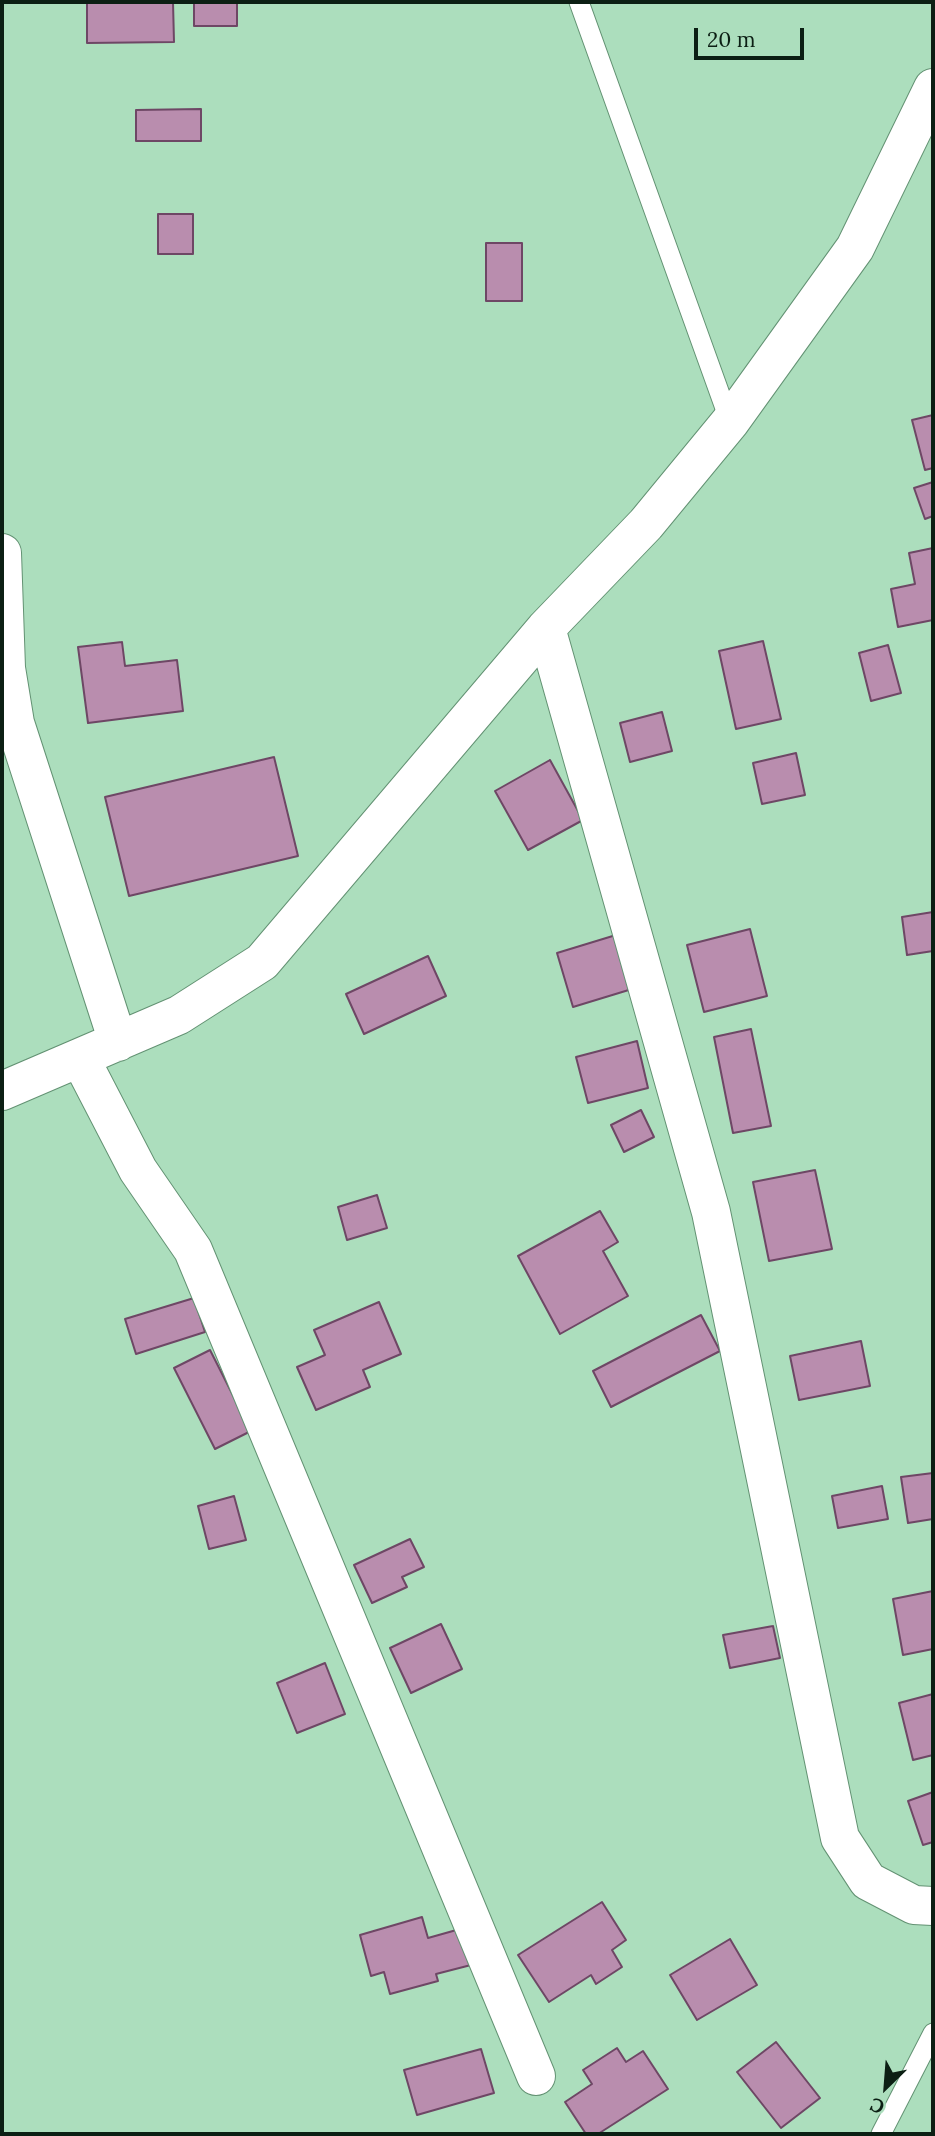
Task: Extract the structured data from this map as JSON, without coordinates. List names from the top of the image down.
{
  "scale_bar": "20 m",
  "north": "bottom left"
}
